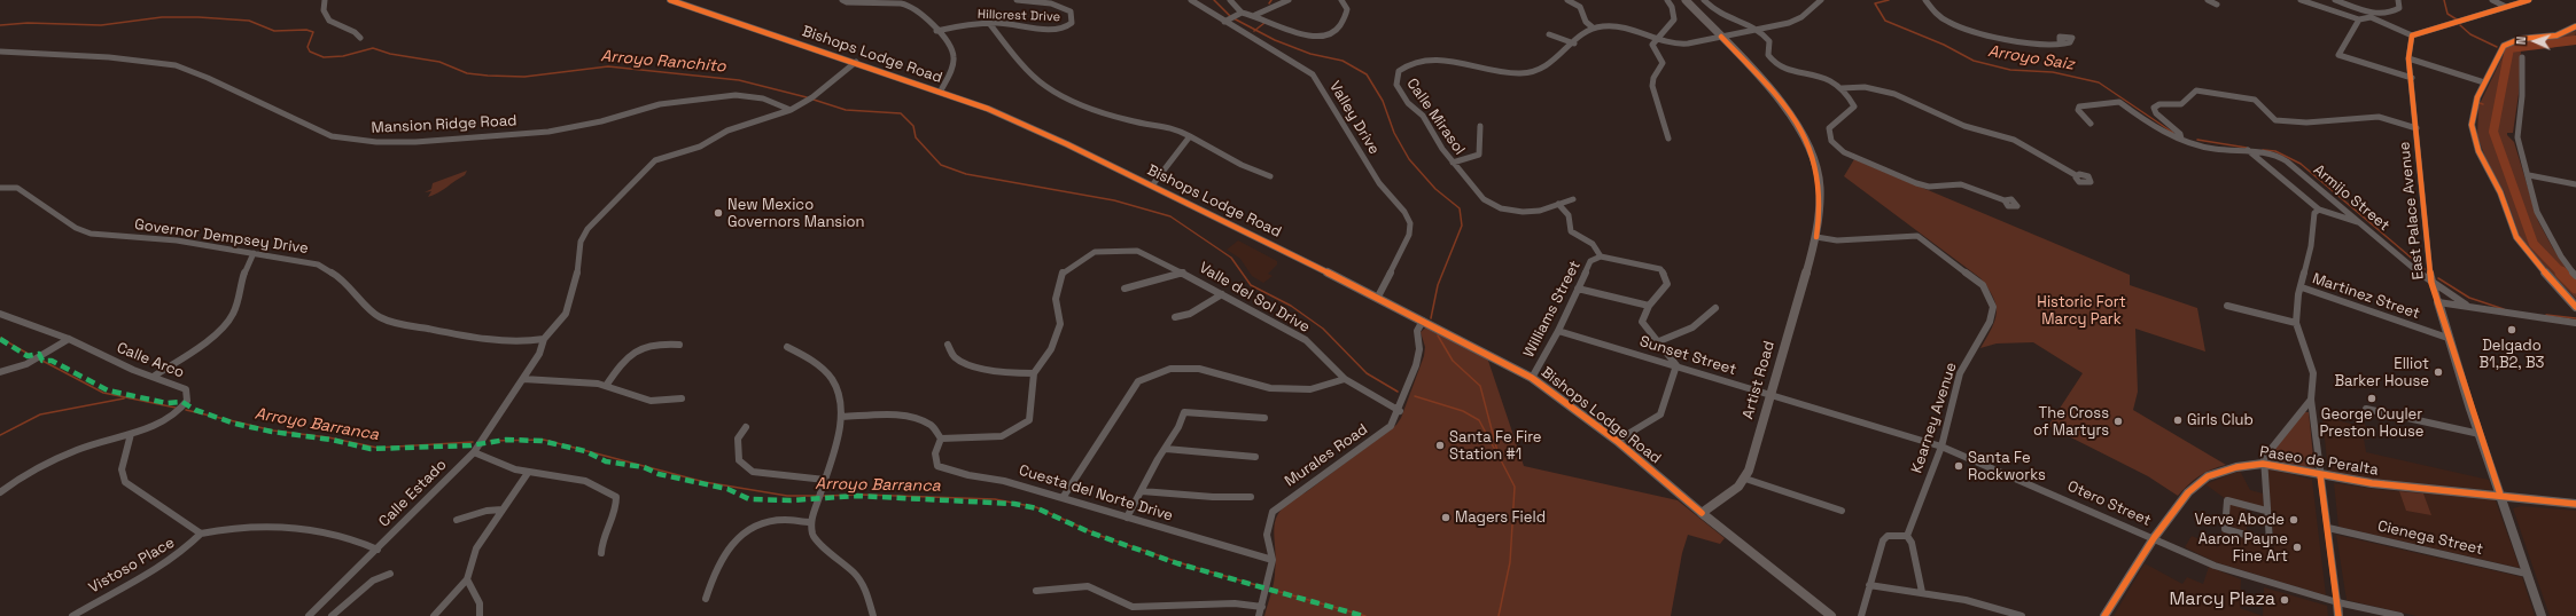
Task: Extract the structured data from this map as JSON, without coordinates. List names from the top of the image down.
{
  "streets": {
    "main road": ["Bishops Lodge Road", "Artist Road", "Paseo de Peralta"],
    "street": [
      "Hillcrest Drive",
      "Calle Mirasol",
      "Valley Drive",
      "Mansion Ridge Road",
      "Armijo Street",
      "East Palace Avenue",
      "Governor Dempsey Drive",
      "Martinez Street",
      "Valle del Sol Drive",
      "Williams Street",
      "Sunset Street",
      "Calle Arco",
      "Kearney Avenue",
      "Murales Road",
      "Calle Estado",
      "Cuesta del Norte Drive",
      "Otero Street",
      "Cienega Street",
      "Vistoso Place"
    ]
  },
  "crossings": [
    ["Bishops Lodge Road", "Valley Drive"],
    ["Bishops Lodge Road", "Williams Street"],
    ["Bishops Lodge Road", "Murales Road"],
    ["Armijo Street", "East Palace Avenue"],
    ["East Palace Avenue", "Martinez Street"],
    ["East Palace Avenue", "Paseo de Peralta"],
    ["East Palace Avenue", "Cienega Street"],
    ["Governor Dempsey Drive", "Calle Estado"],
    ["Valle del Sol Drive", "Murales Road"],
    ["Williams Street", "Sunset Street"],
    ["Sunset Street", "Artist Road"],
    ["Sunset Street", "Kearney Avenue"],
    ["Sunset Street", "Otero Street"],
    ["Artist Road", "Kearney Avenue"],
    ["Kearney Avenue", "Otero Street"],
    ["Murales Road", "Cuesta del Norte Drive"],
    ["Paseo de Peralta", "Otero Street"]
  ],
  "water": ["Arroyo Saiz", "Arroyo Ranchito", "Arroyo Barranca"],
  "parks": ["Historic Fort Marcy Park"],
  "places": [
    "New Mexico Governors Mansion",
    "Delgado B1,B2, B3",
    "Elliot Barker House",
    "George Cuyler Preston House",
    "Girls Club",
    "The Cross of Martyrs",
    "Santa Fe Fire Station #1",
    "Santa Fe Rockworks",
    "Magers Field",
    "Verve Abode",
    "Aaron Payne Fine Art",
    "Marcy Plaza"
  ],
  "north": "left"
}
